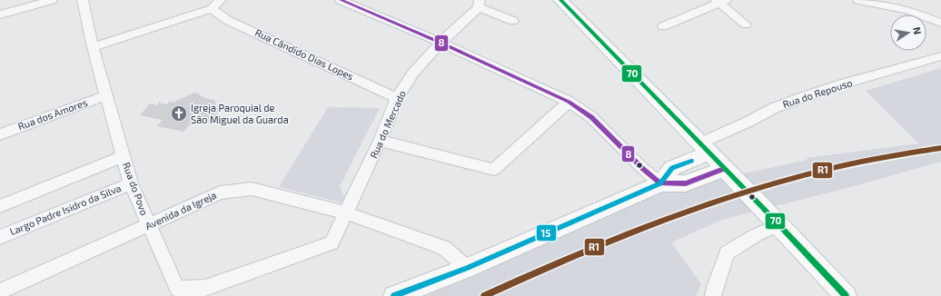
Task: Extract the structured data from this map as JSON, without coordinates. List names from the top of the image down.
{
  "streets": {
    "street": [
      "Rua Cândido Dias Lopes",
      "Rua do Repouso",
      "Rua dos Amores",
      "Rua do Mercado",
      "Rua do Povo",
      "Largo Padre Isidro da Silva",
      "Avenida da Igreja"
    ]
  },
  "crossings": [
    ["Rua Cândido Dias Lopes", "Rua do Mercado"],
    ["Rua dos Amores", "Rua do Povo"],
    ["Rua do Mercado", "Rua do Povo"],
    ["Rua do Mercado", "Avenida da Igreja"],
    ["Rua do Povo", "Largo Padre Isidro da Silva"],
    ["Rua do Povo", "Avenida da Igreja"]
  ],
  "places": {
    "church": ["Igreja Paroquial de São Miguel da Guarda"]
  },
  "lines": [
    "transit line 8",
    "transit line 70",
    "transit line R1",
    "transit line 15"
  ],
  "north": "right"
}
